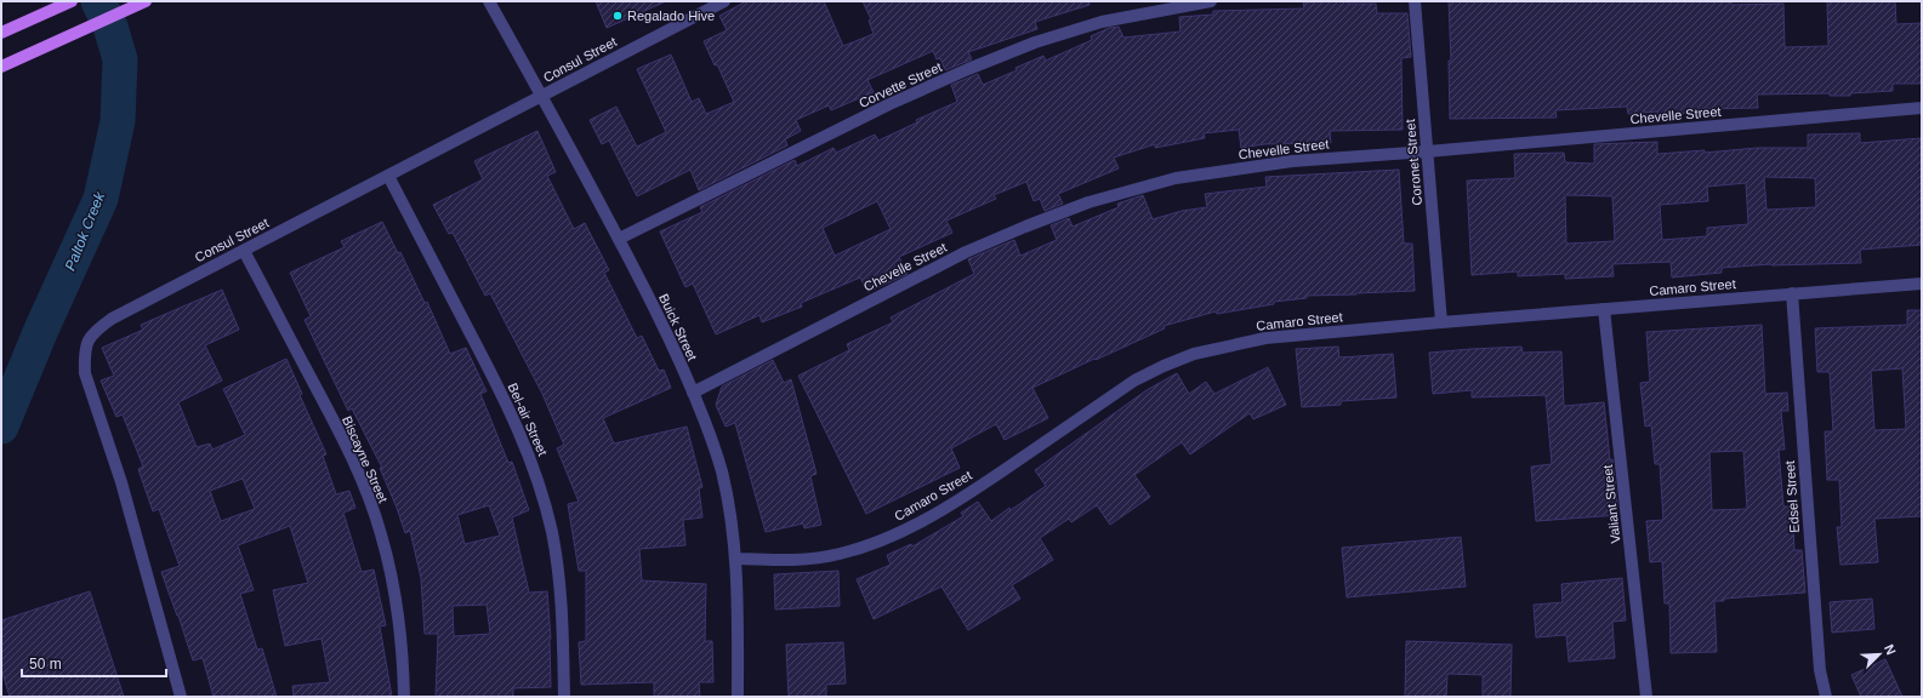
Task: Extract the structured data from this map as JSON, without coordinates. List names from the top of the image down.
{
  "streets": {
    "street": [
      "Consul Street",
      "Corvette Street",
      "Chevelle Street",
      "Coronet Street",
      "Camaro Street",
      "Buick Street",
      "Bel-air Street",
      "Biscayne Street",
      "Edsel Street",
      "Valiant Street"
    ]
  },
  "crossings": [
    ["Consul Street", "Buick Street"],
    ["Consul Street", "Bel-air Street"],
    ["Consul Street", "Biscayne Street"],
    ["Corvette Street", "Buick Street"],
    ["Chevelle Street", "Coronet Street"],
    ["Chevelle Street", "Buick Street"],
    ["Coronet Street", "Camaro Street"],
    ["Camaro Street", "Buick Street"],
    ["Camaro Street", "Edsel Street"],
    ["Camaro Street", "Valiant Street"]
  ],
  "water": ["Paltok Creek"],
  "places": ["Regalado Hive"],
  "scale_bar": "50 m",
  "north": "top right"
}
